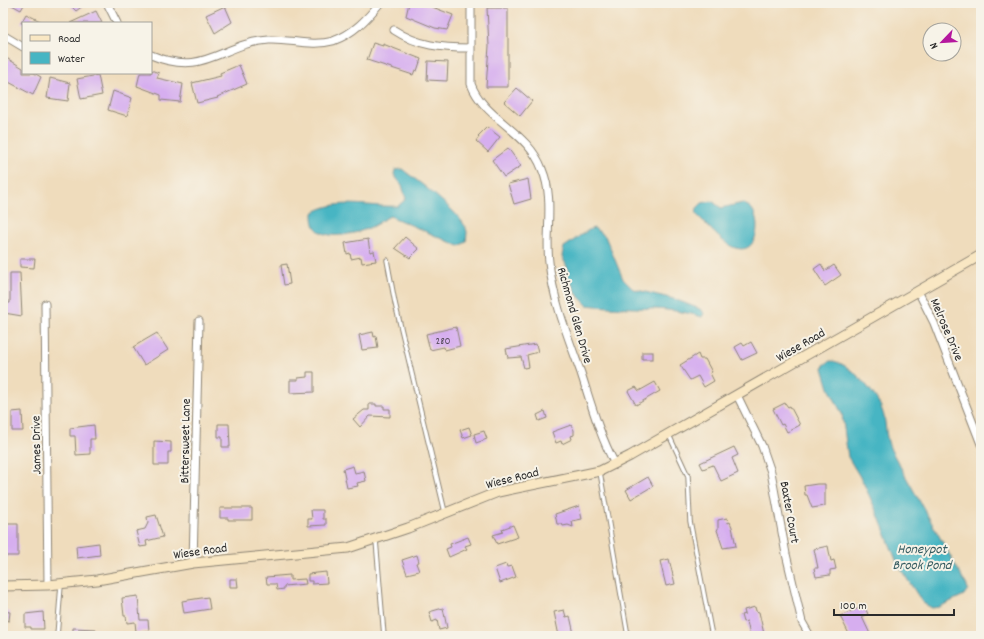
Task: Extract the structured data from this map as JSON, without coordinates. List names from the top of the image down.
{
  "streets": {
    "street": [
      "Richmond Glen Drive",
      "Melrose Drive",
      "Wiese Road",
      "Bittersweet Lane",
      "James Drive",
      "Baxter Court"
    ]
  },
  "crossings": [
    ["Richmond Glen Drive", "Wiese Road"],
    ["Melrose Drive", "Wiese Road"],
    ["Wiese Road", "Bittersweet Lane"],
    ["Wiese Road", "James Drive"],
    ["Wiese Road", "Baxter Court"]
  ],
  "water": ["Honeypot Brook Pond"],
  "house_numbers": ["280"],
  "legend": ["Road", "Water"],
  "scale_bar": "100 m",
  "north": "bottom left"
}
